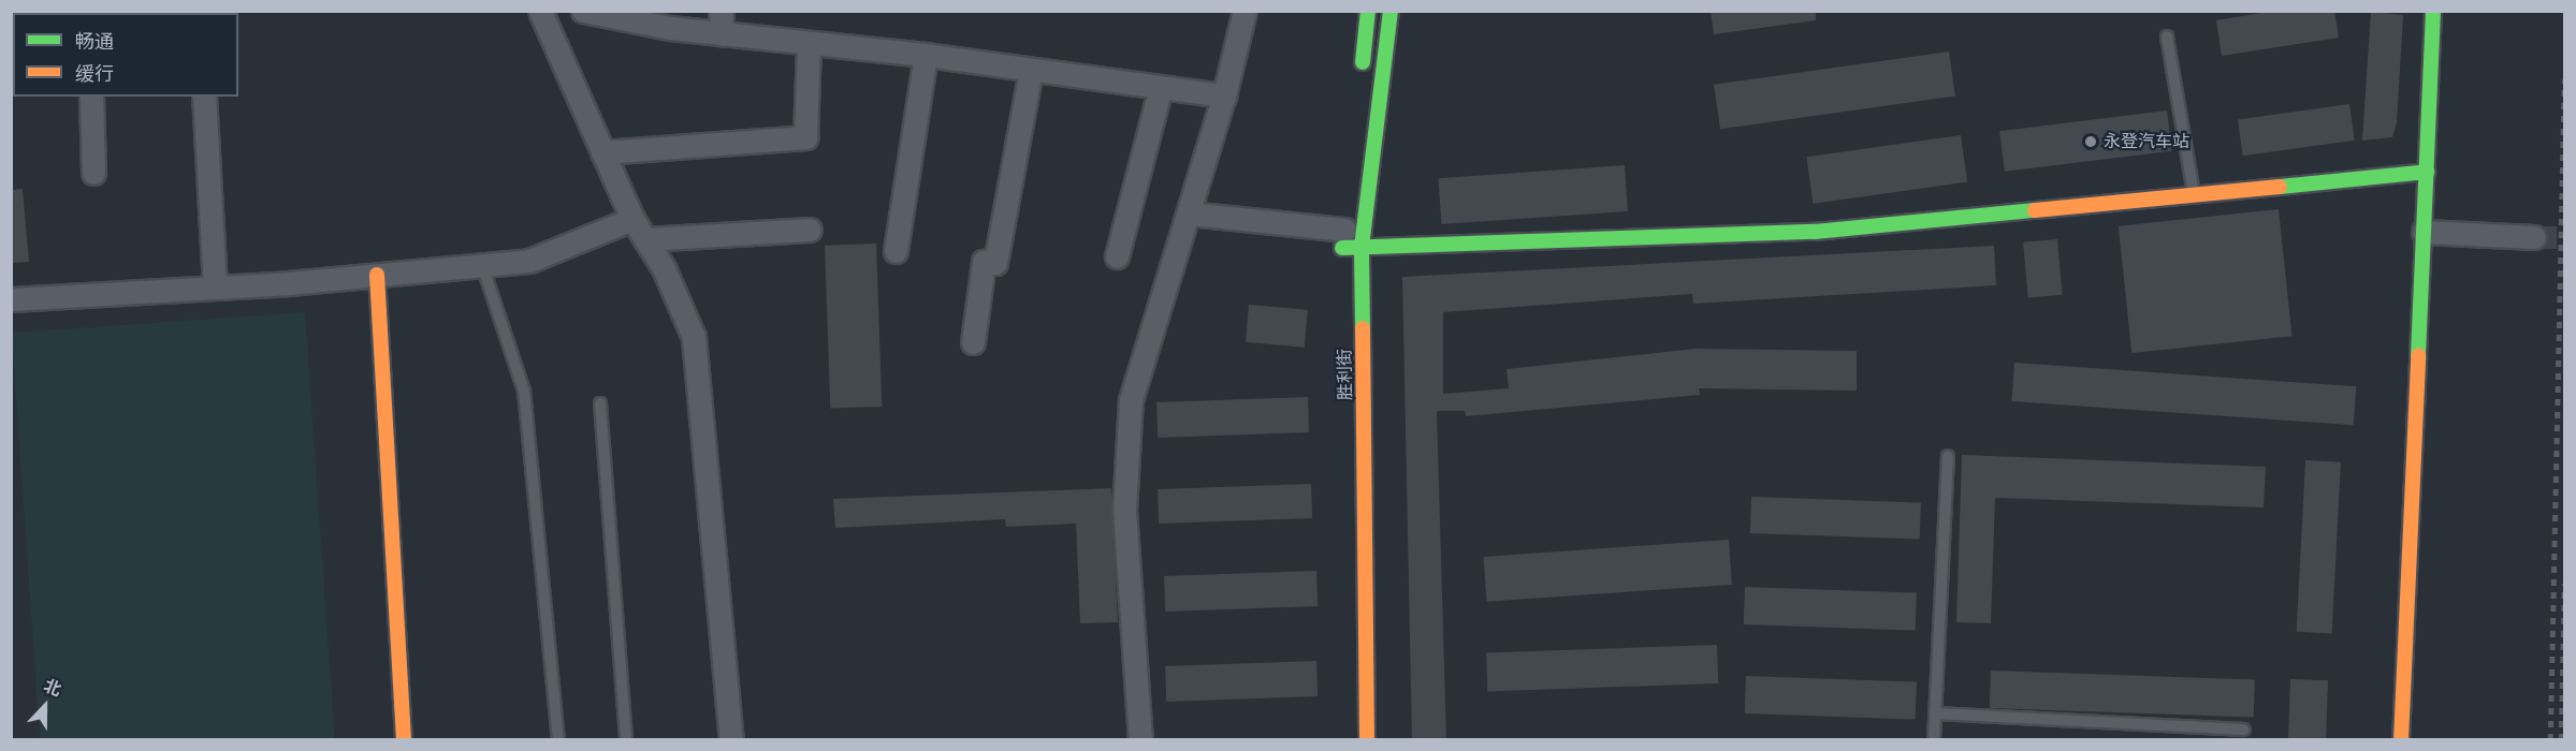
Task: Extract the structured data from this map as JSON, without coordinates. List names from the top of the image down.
{
  "streets": {
    "street": ["胜利街"]
  },
  "places": ["永登汽车站"],
  "legend": ["畅通", "缓行"],
  "north": "top"
}
